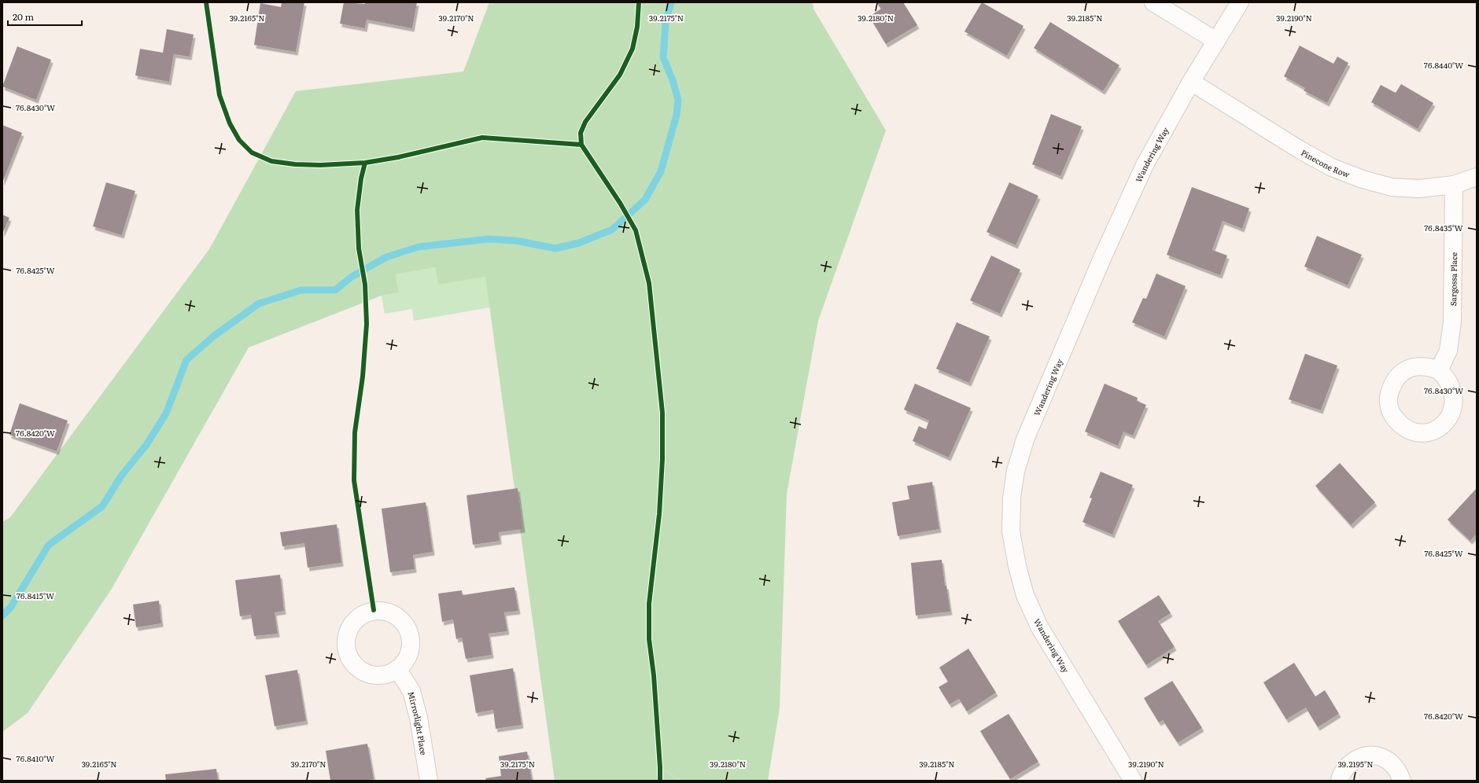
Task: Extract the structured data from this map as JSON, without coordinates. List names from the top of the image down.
{
  "streets": {
    "street": [
      "Wandering Way",
      "Pinecone Row",
      "Sargossa Place",
      "Mirrorlight Place"
    ]
  },
  "crossings": [
    ["Wandering Way", "Pinecone Row"],
    ["Pinecone Row", "Sargossa Place"]
  ],
  "scale_bar": "20 m",
  "coordinates": [
    "39.2165°N",
    "39.2170°N",
    "39.2175°N",
    "39.2180°N",
    "39.2185°N",
    "39.2190°N",
    "76.8440°W",
    "76.8430°W",
    "76.8435°W",
    "76.8425°W",
    "76.8420°W",
    "76.8415°W",
    "76.8410°W",
    "39.2195°N"
  ]
}
